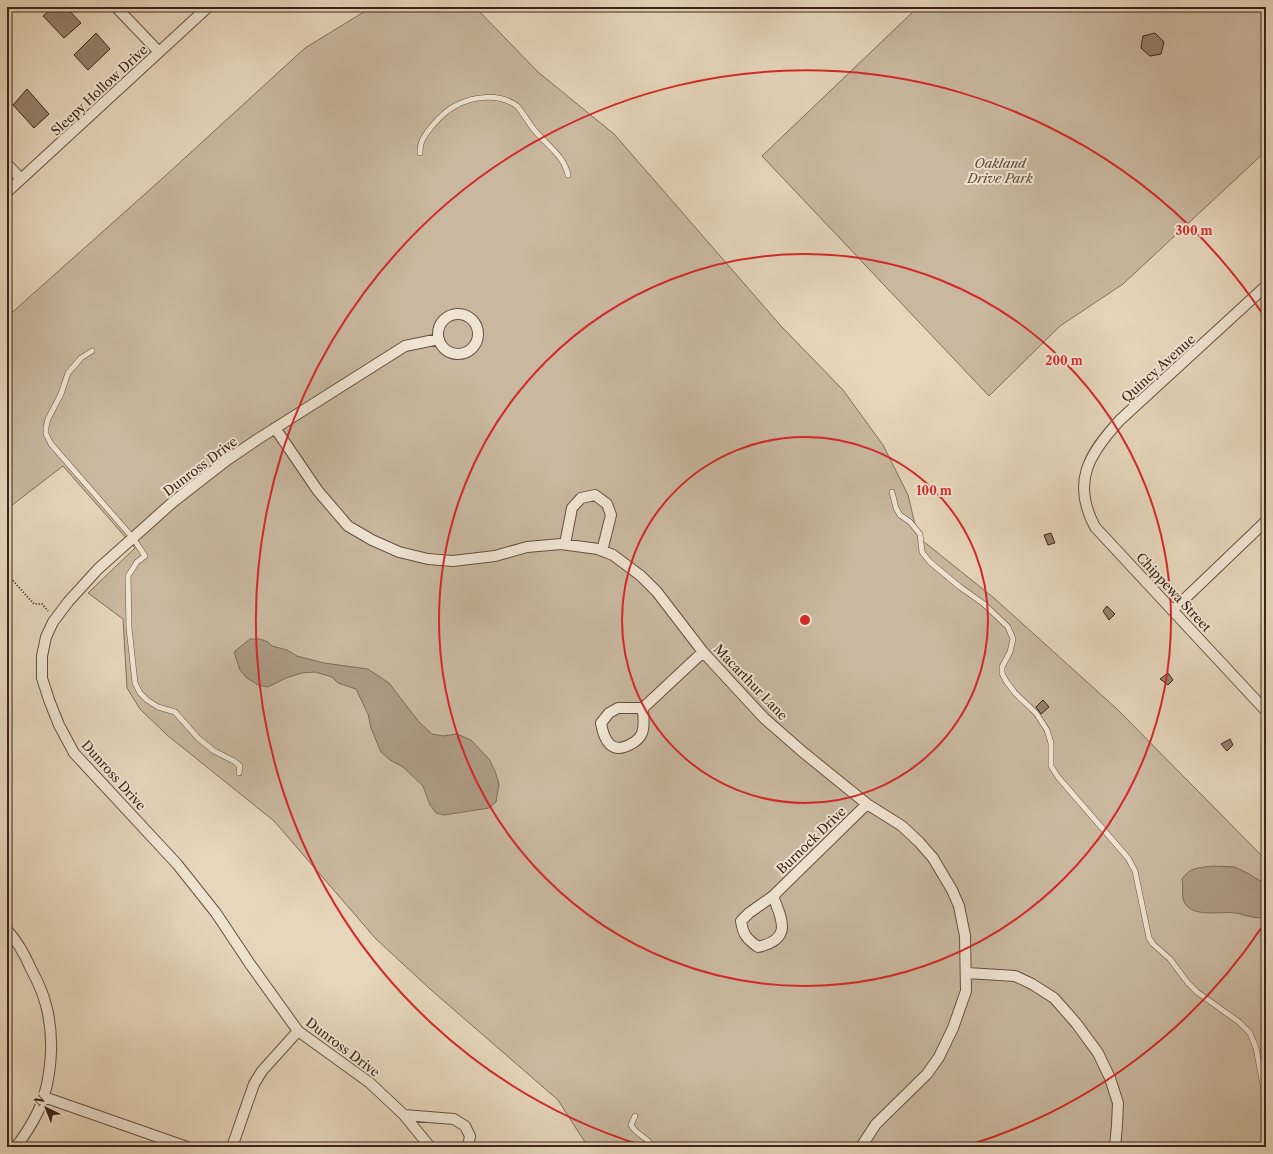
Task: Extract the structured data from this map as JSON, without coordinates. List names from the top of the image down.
{
  "streets": {
    "street": [
      "Sleepy Hollow Drive",
      "Quincy Avenue",
      "Dunross Drive",
      "Chippewa Street",
      "Macarthur Lane",
      "Burnock Drive"
    ]
  },
  "crossings": [
    ["Quincy Avenue", "Chippewa Street"],
    ["Dunross Drive", "Macarthur Lane"],
    ["Macarthur Lane", "Burnock Drive"]
  ],
  "parks": ["Oakland Drive Park"],
  "north": "top left",
  "rings": ["300 m", "200 m", "100 m"]
}
